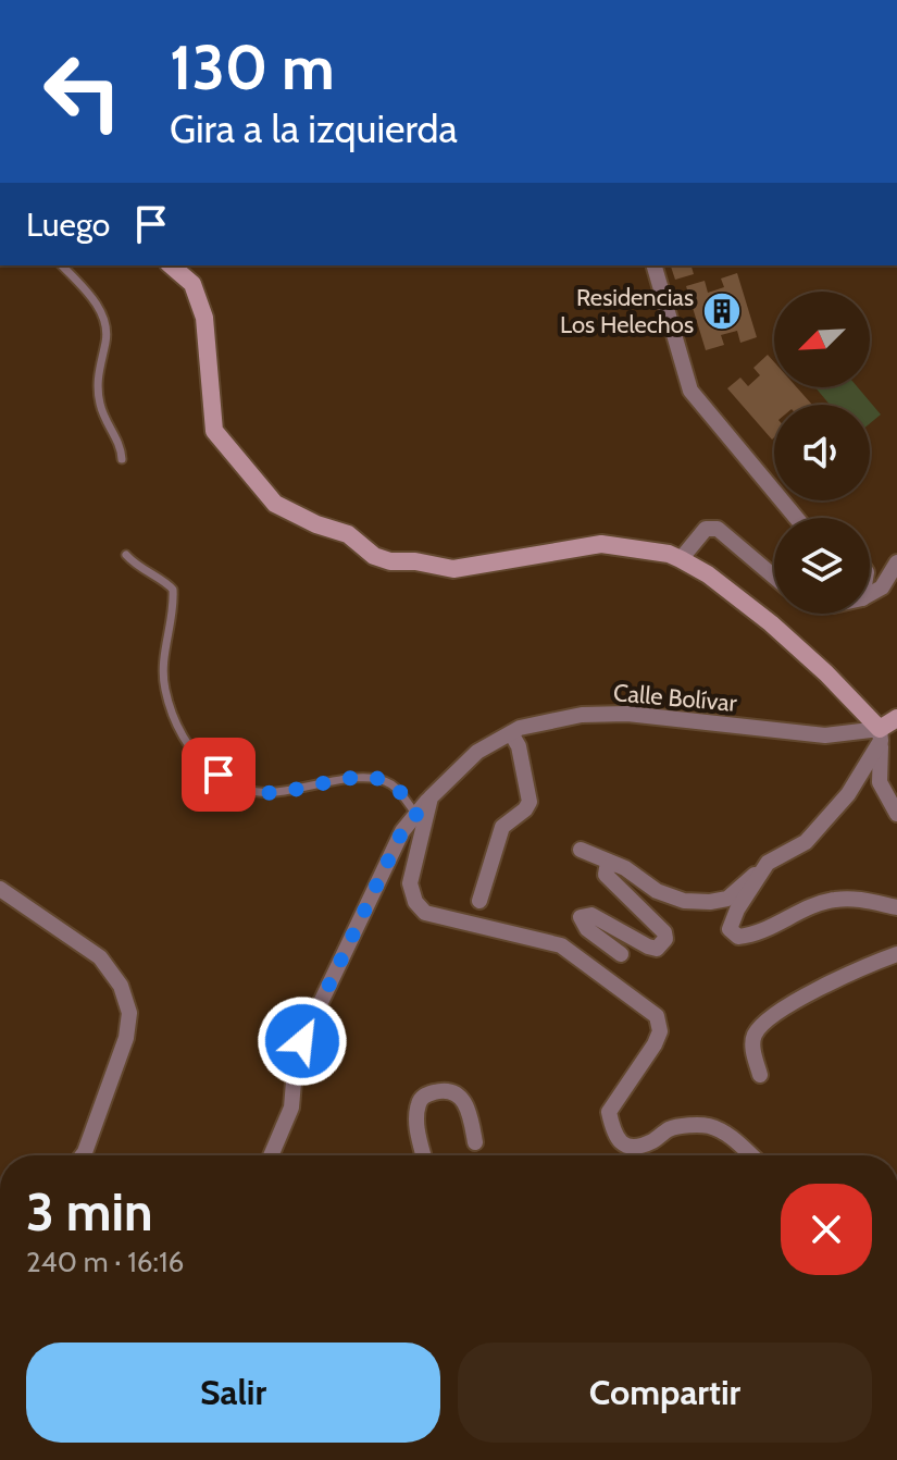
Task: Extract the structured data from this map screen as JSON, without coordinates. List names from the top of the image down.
{
  "streets": {
    "street": ["Calle Bolívar"]
  },
  "places": {
    "building": ["Residencias Los Helechos"]
  },
  "north": "bottom left",
  "page": {
    "turn": ["130 m", "Gira a la izquierda"],
    "then": "Luego",
    "heading": ["3 min", "240 m · 16:16"],
    "buttons": ["Salir", "Compartir"]
  }
}
